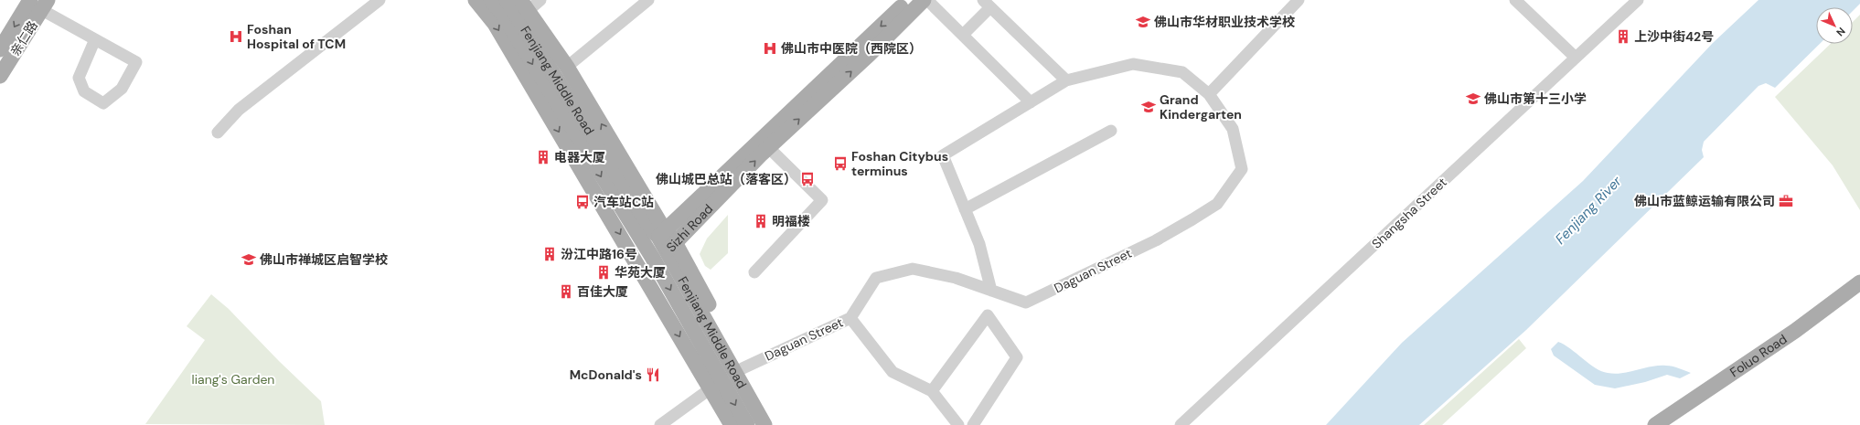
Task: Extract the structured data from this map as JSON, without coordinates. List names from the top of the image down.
{
  "streets": {
    "main road": [
      "亲仁路",
      "Fenjiang Middle Road",
      "Sizhi Road",
      "Foluo Road"
    ],
    "street": ["Shangsha Street", "Daguan Street"]
  },
  "crossings": [
    ["Fenjiang Middle Road", "Sizhi Road"]
  ],
  "water": ["Fenjiang River"],
  "parks": ["liang's Garden"],
  "places": {
    "school or university": [
      "佛山市华材职业技术学校",
      "佛山市第十三小学",
      "Grand Kindergarten",
      "佛山市禅城区启智学校"
    ],
    "hospital": ["Foshan Hospital of TCM", "佛山市中医院（西院区）"],
    "building": [
      "上沙中街42号",
      "电器大厦",
      "明福楼",
      "汾江中路16号",
      "华苑大厦",
      "百佳大厦"
    ],
    "bus stop": ["Foshan Citybus terminus", "佛山城巴总站（落客区）", "汽车站C站"],
    "office": ["佛山市蓝鲸运输有限公司"],
    "restaurant": ["McDonald's"]
  },
  "north": "bottom right"
}
